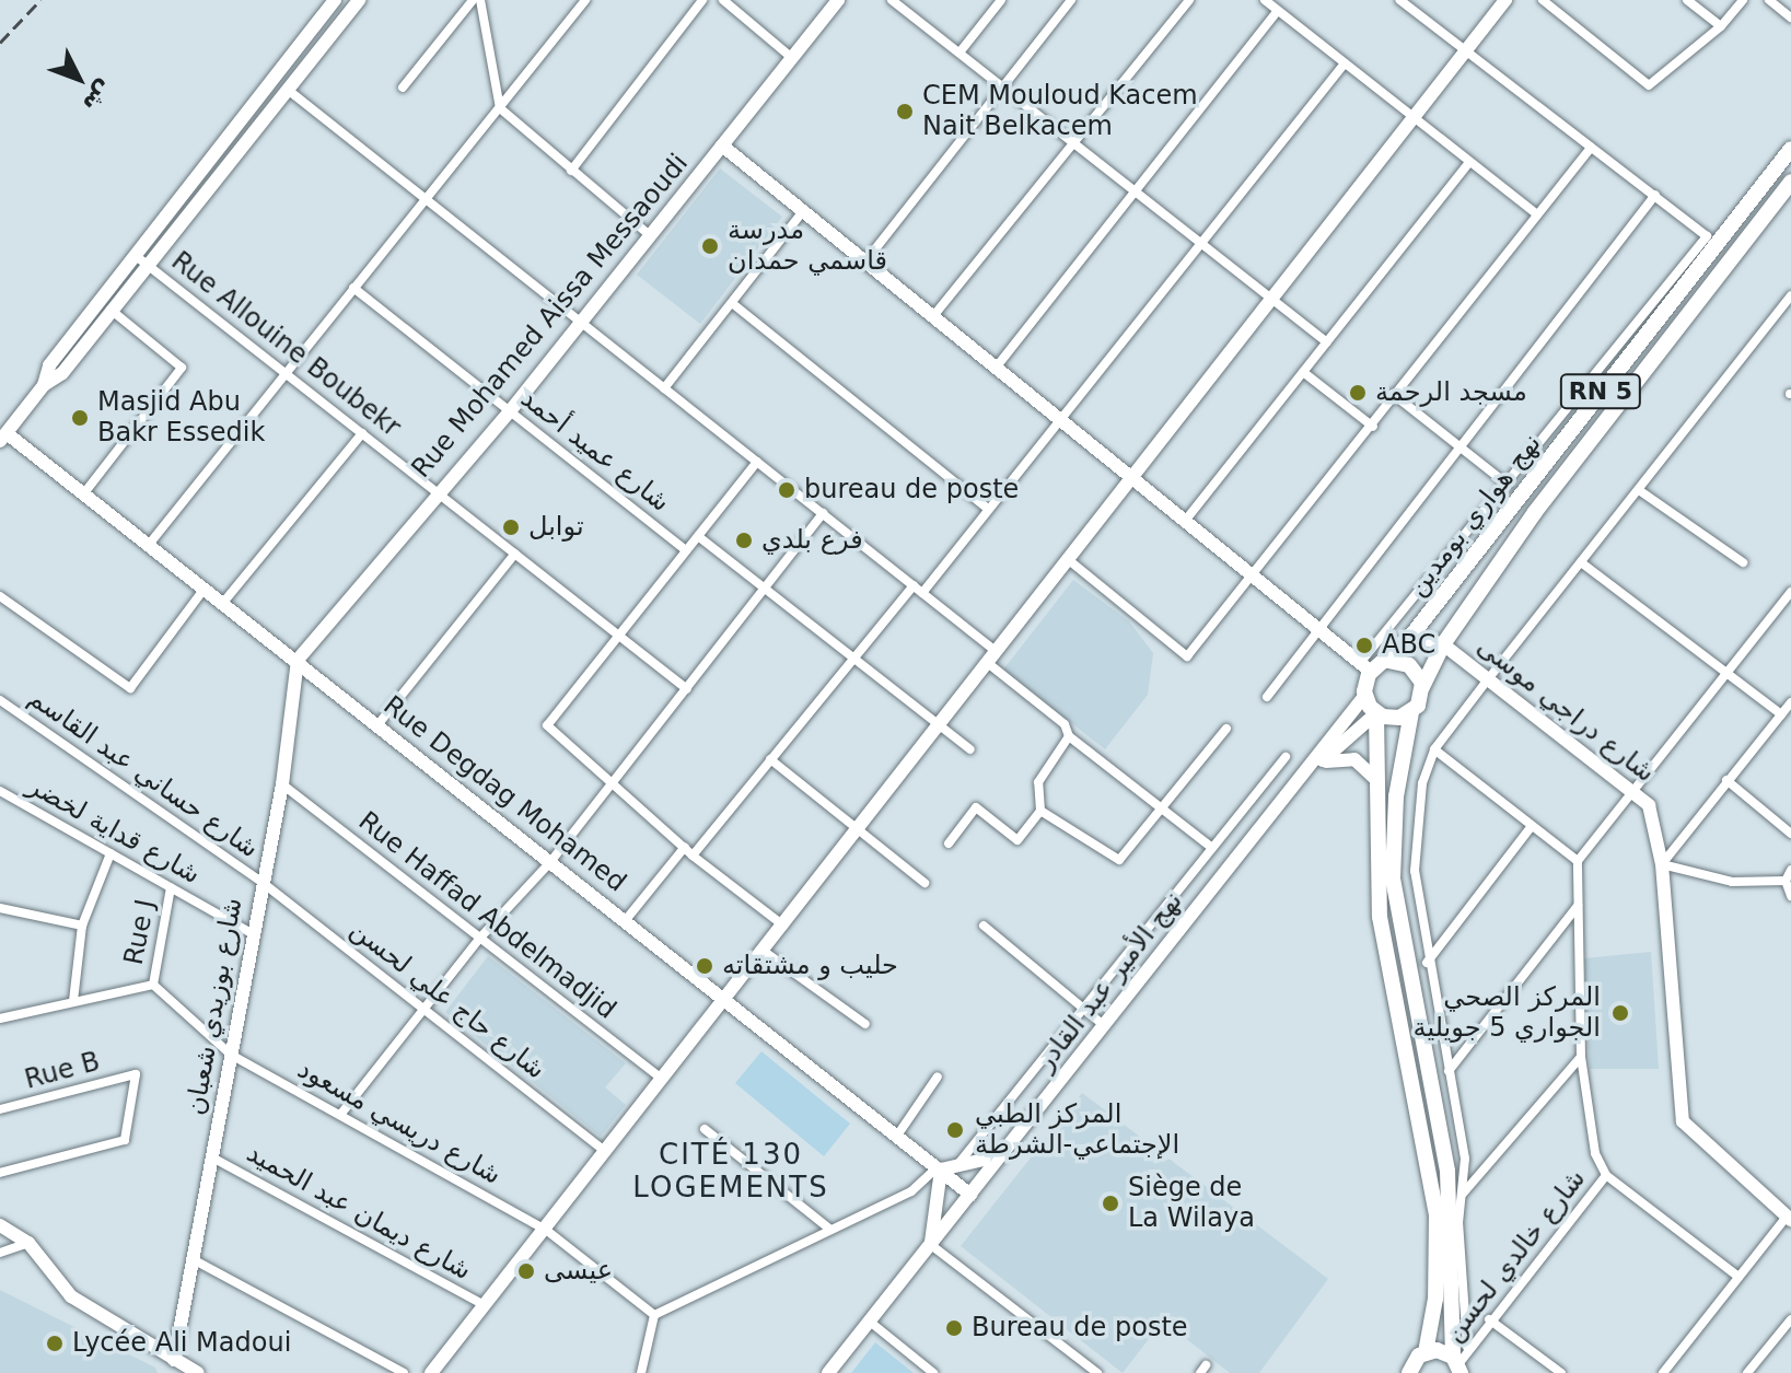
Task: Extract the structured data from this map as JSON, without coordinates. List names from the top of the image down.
{
  "streets": {
    "main road": ["RN 5", "نهج هواري بومدين"],
    "street": [
      "Rue Mohamed Aissa Messaoudi",
      "Rue Allouine Boubekr",
      "شارع عميد أحمد",
      "شارع دراجي موسى",
      "شارع حساني عبد القاسم",
      "Rue Degdag Mohamed",
      "شارع قداية لخضر",
      "Rue Haffad Abdelmadjid",
      "Rue J",
      "نهج الأمير عبد القادر",
      "شارع حاج علي لحسن",
      "شارع بوزيدي شعبان",
      "Rue B",
      "شارع دريسي مسعود",
      "شارع ديمان عبد الحميد",
      "شارع خالدي لحسن"
    ]
  },
  "crossings": [
    ["Rue Mohamed Aissa Messaoudi", "Rue Allouine Boubekr"],
    ["Rue Mohamed Aissa Messaoudi", "شارع عميد أحمد"],
    ["Rue Mohamed Aissa Messaoudi", "Rue Degdag Mohamed"],
    ["Rue Mohamed Aissa Messaoudi", "شارع بوزيدي شعبان"],
    ["نهج هواري بومدين", "شارع دراجي موسى"],
    ["نهج هواري بومدين", "نهج الأمير عبد القادر"],
    ["شارع حساني عبد القاسم", "شارع حاج علي لحسن"],
    ["شارع حساني عبد القاسم", "شارع بوزيدي شعبان"],
    ["Rue Degdag Mohamed", "نهج الأمير عبد القادر"],
    ["Rue Degdag Mohamed", "شارع بوزيدي شعبان"],
    ["شارع قداية لخضر", "Rue J"],
    ["شارع قداية لخضر", "شارع بوزيدي شعبان"],
    ["Rue Haffad Abdelmadjid", "شارع بوزيدي شعبان"],
    ["Rue J", "شارع دريسي مسعود"],
    ["شارع حاج علي لحسن", "شارع بوزيدي شعبان"],
    ["شارع بوزيدي شعبان", "شارع دريسي مسعود"],
    ["شارع بوزيدي شعبان", "شارع ديمان عبد الحميد"]
  ],
  "districts": ["CITÉ 130 LOGEMENTS"],
  "places": [
    "CEM Mouloud Kacem Nait Belkacem",
    "مدرسة قاسمي حمدان",
    "مسجد الرحمة",
    "Masjid Abu Bakr Essedik",
    "bureau de poste",
    "توابل",
    "فرع بلدي",
    "ABC",
    "حليب و مشتقاته",
    "المركز الصحي الجواري 5 جويلية",
    "المركز الطبي الإجتماعي-الشرطة",
    "Siège de La Wilaya",
    "عيسى",
    "Bureau de poste",
    "Lycée Ali Madoui"
  ],
  "north": "bottom right"
}
